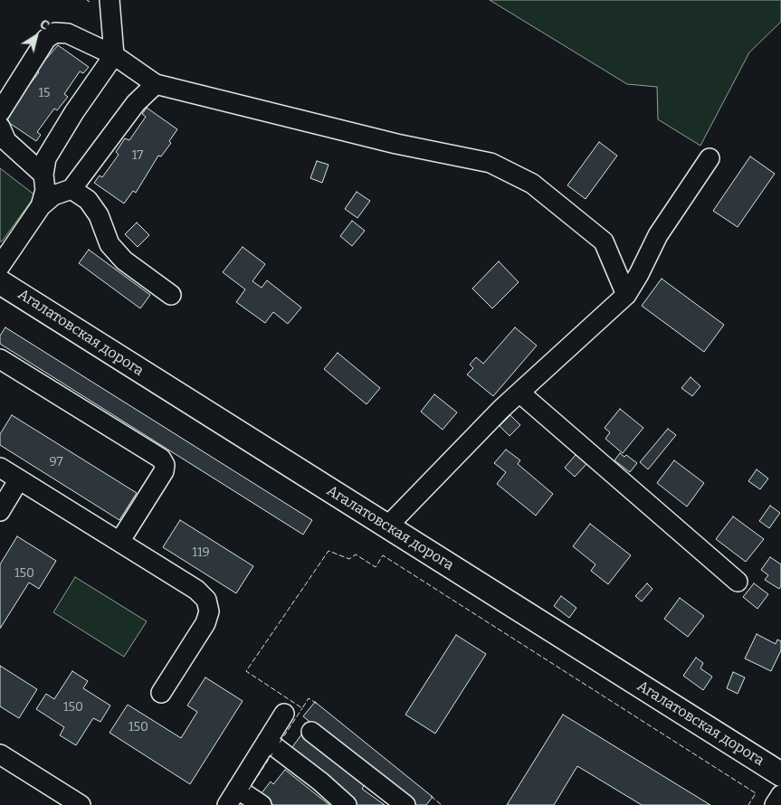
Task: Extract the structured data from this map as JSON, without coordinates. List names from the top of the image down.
{
  "streets": {
    "main road": ["Агалатовская дорога"]
  },
  "house_numbers": [
    "15",
    "17",
    "97",
    "119",
    "150",
    "150",
    "150"
  ],
  "north": "top right"
}
